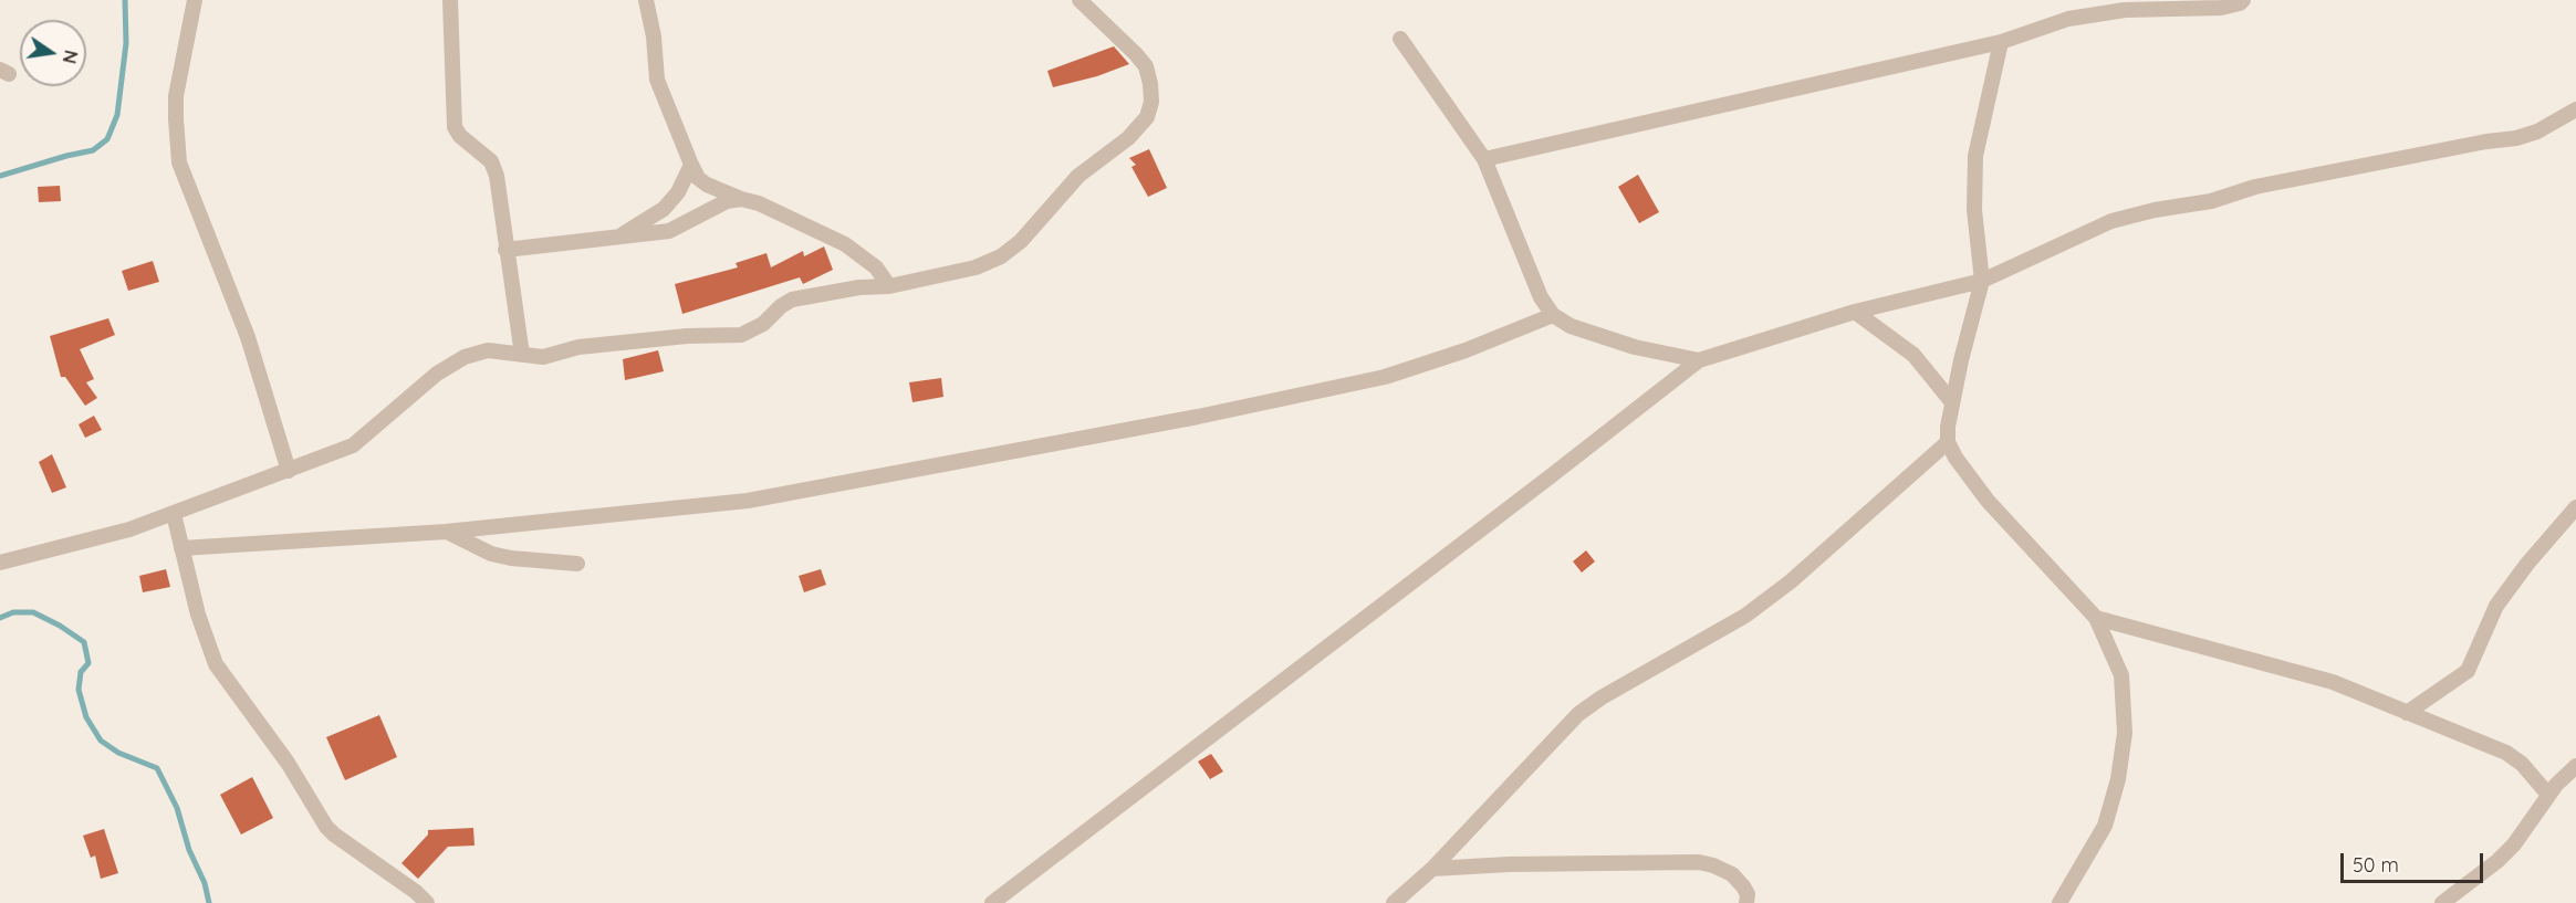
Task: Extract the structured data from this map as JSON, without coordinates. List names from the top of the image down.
{
  "scale_bar": "50 m",
  "north": "right"
}
